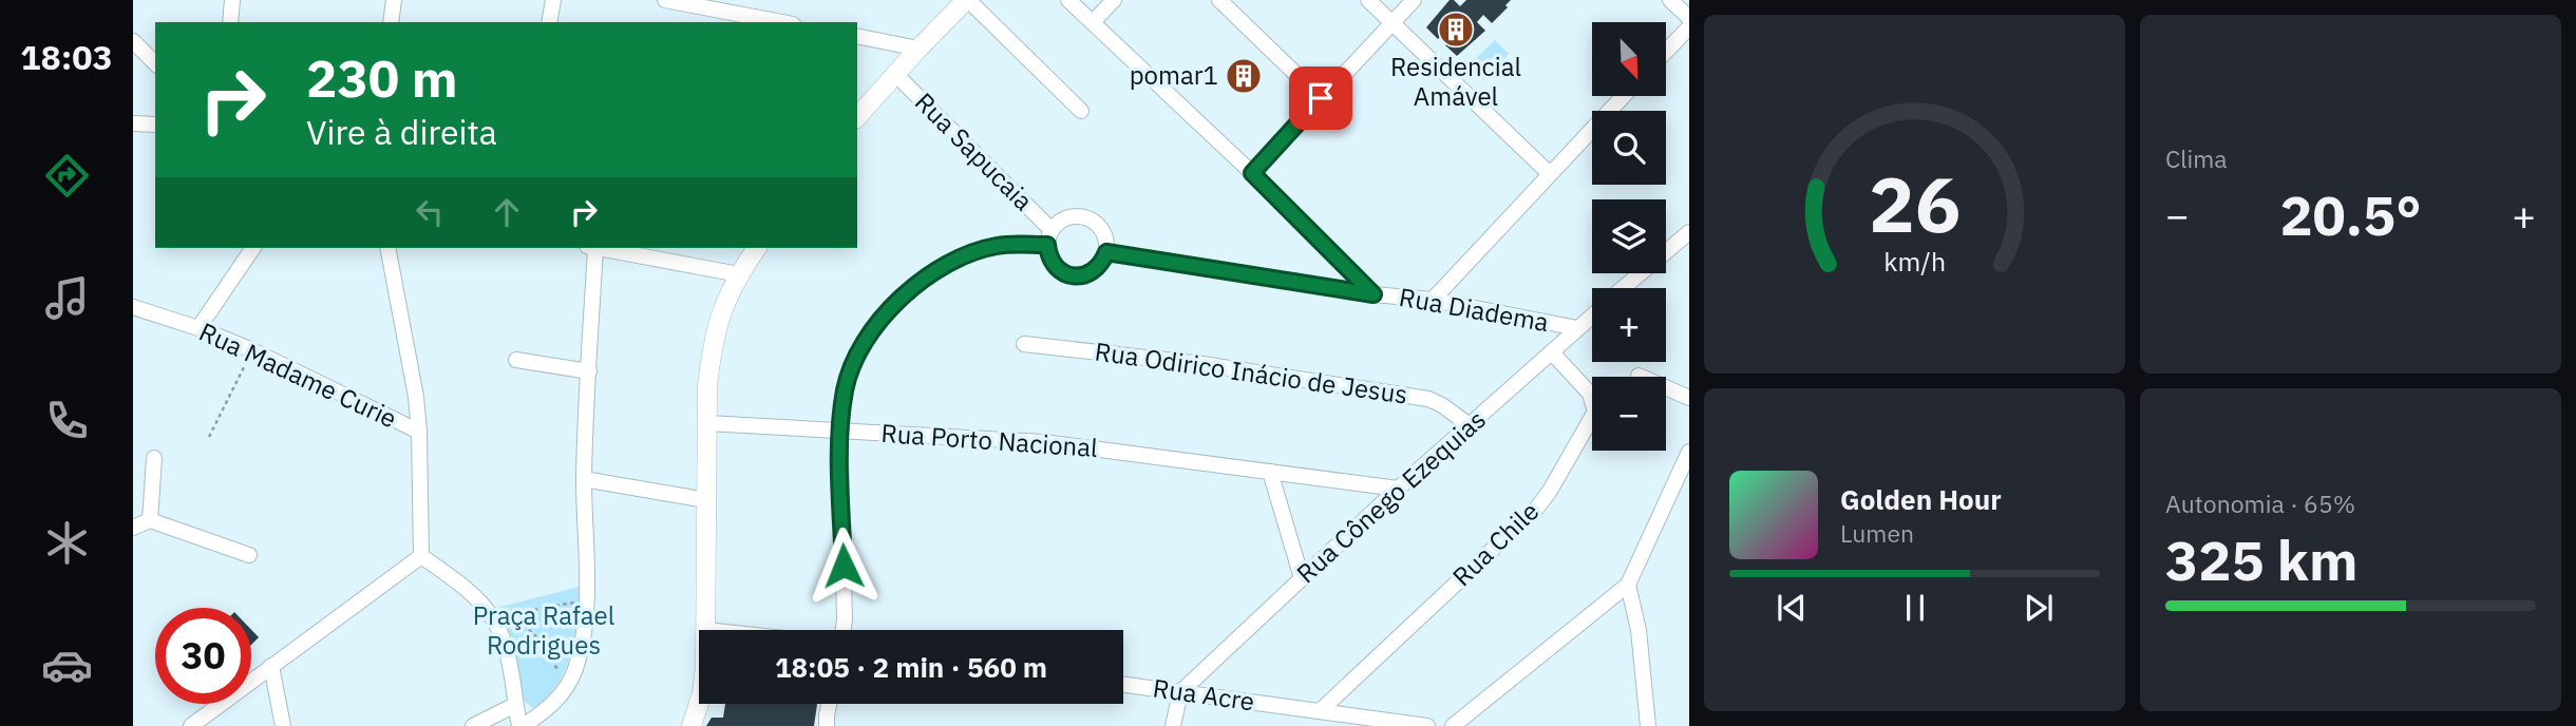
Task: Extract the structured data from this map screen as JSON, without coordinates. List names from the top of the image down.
{
  "streets": {
    "street": [
      "Rua Sapucaia",
      "Rua Diadema",
      "Rua Odirico Inácio de Jesus",
      "Rua Madame Curie",
      "Rua Porto Nacional",
      "Rua Cônego Ezequias",
      "Rua Chile",
      "Rua Acre"
    ]
  },
  "crossings": [
    ["Rua Sapucaia", "Rua Diadema"],
    ["Rua Diadema", "Rua Cônego Ezequias"],
    ["Rua Odirico Inácio de Jesus", "Rua Cônego Ezequias"],
    ["Rua Porto Nacional", "Rua Cônego Ezequias"],
    ["Rua Cônego Ezequias", "Rua Chile"],
    ["Rua Cônego Ezequias", "Rua Acre"],
    ["Rua Chile", "Rua Acre"]
  ],
  "parks": ["Praça Rafael Rodrigues"],
  "places": {
    "building": ["Residencial Amável", "pomar1"]
  },
  "north": "bottom right",
  "page": {
    "tabs": "18:03",
    "tile": [
      "Clima",
      ["Autonomia · 65%", "325 km"]
    ],
    "map_buttons": ["+", "−"],
    "turn": ["230 m", "Vire à direita"],
    "heat": ["−", "20.5°", "+"],
    "song": ["Golden Hour", "Lumen"],
    "limit": "30",
    "trip": "18:05 · 2 min · 560 m",
    "gauge": ["26", "km/h"]
  }
}
